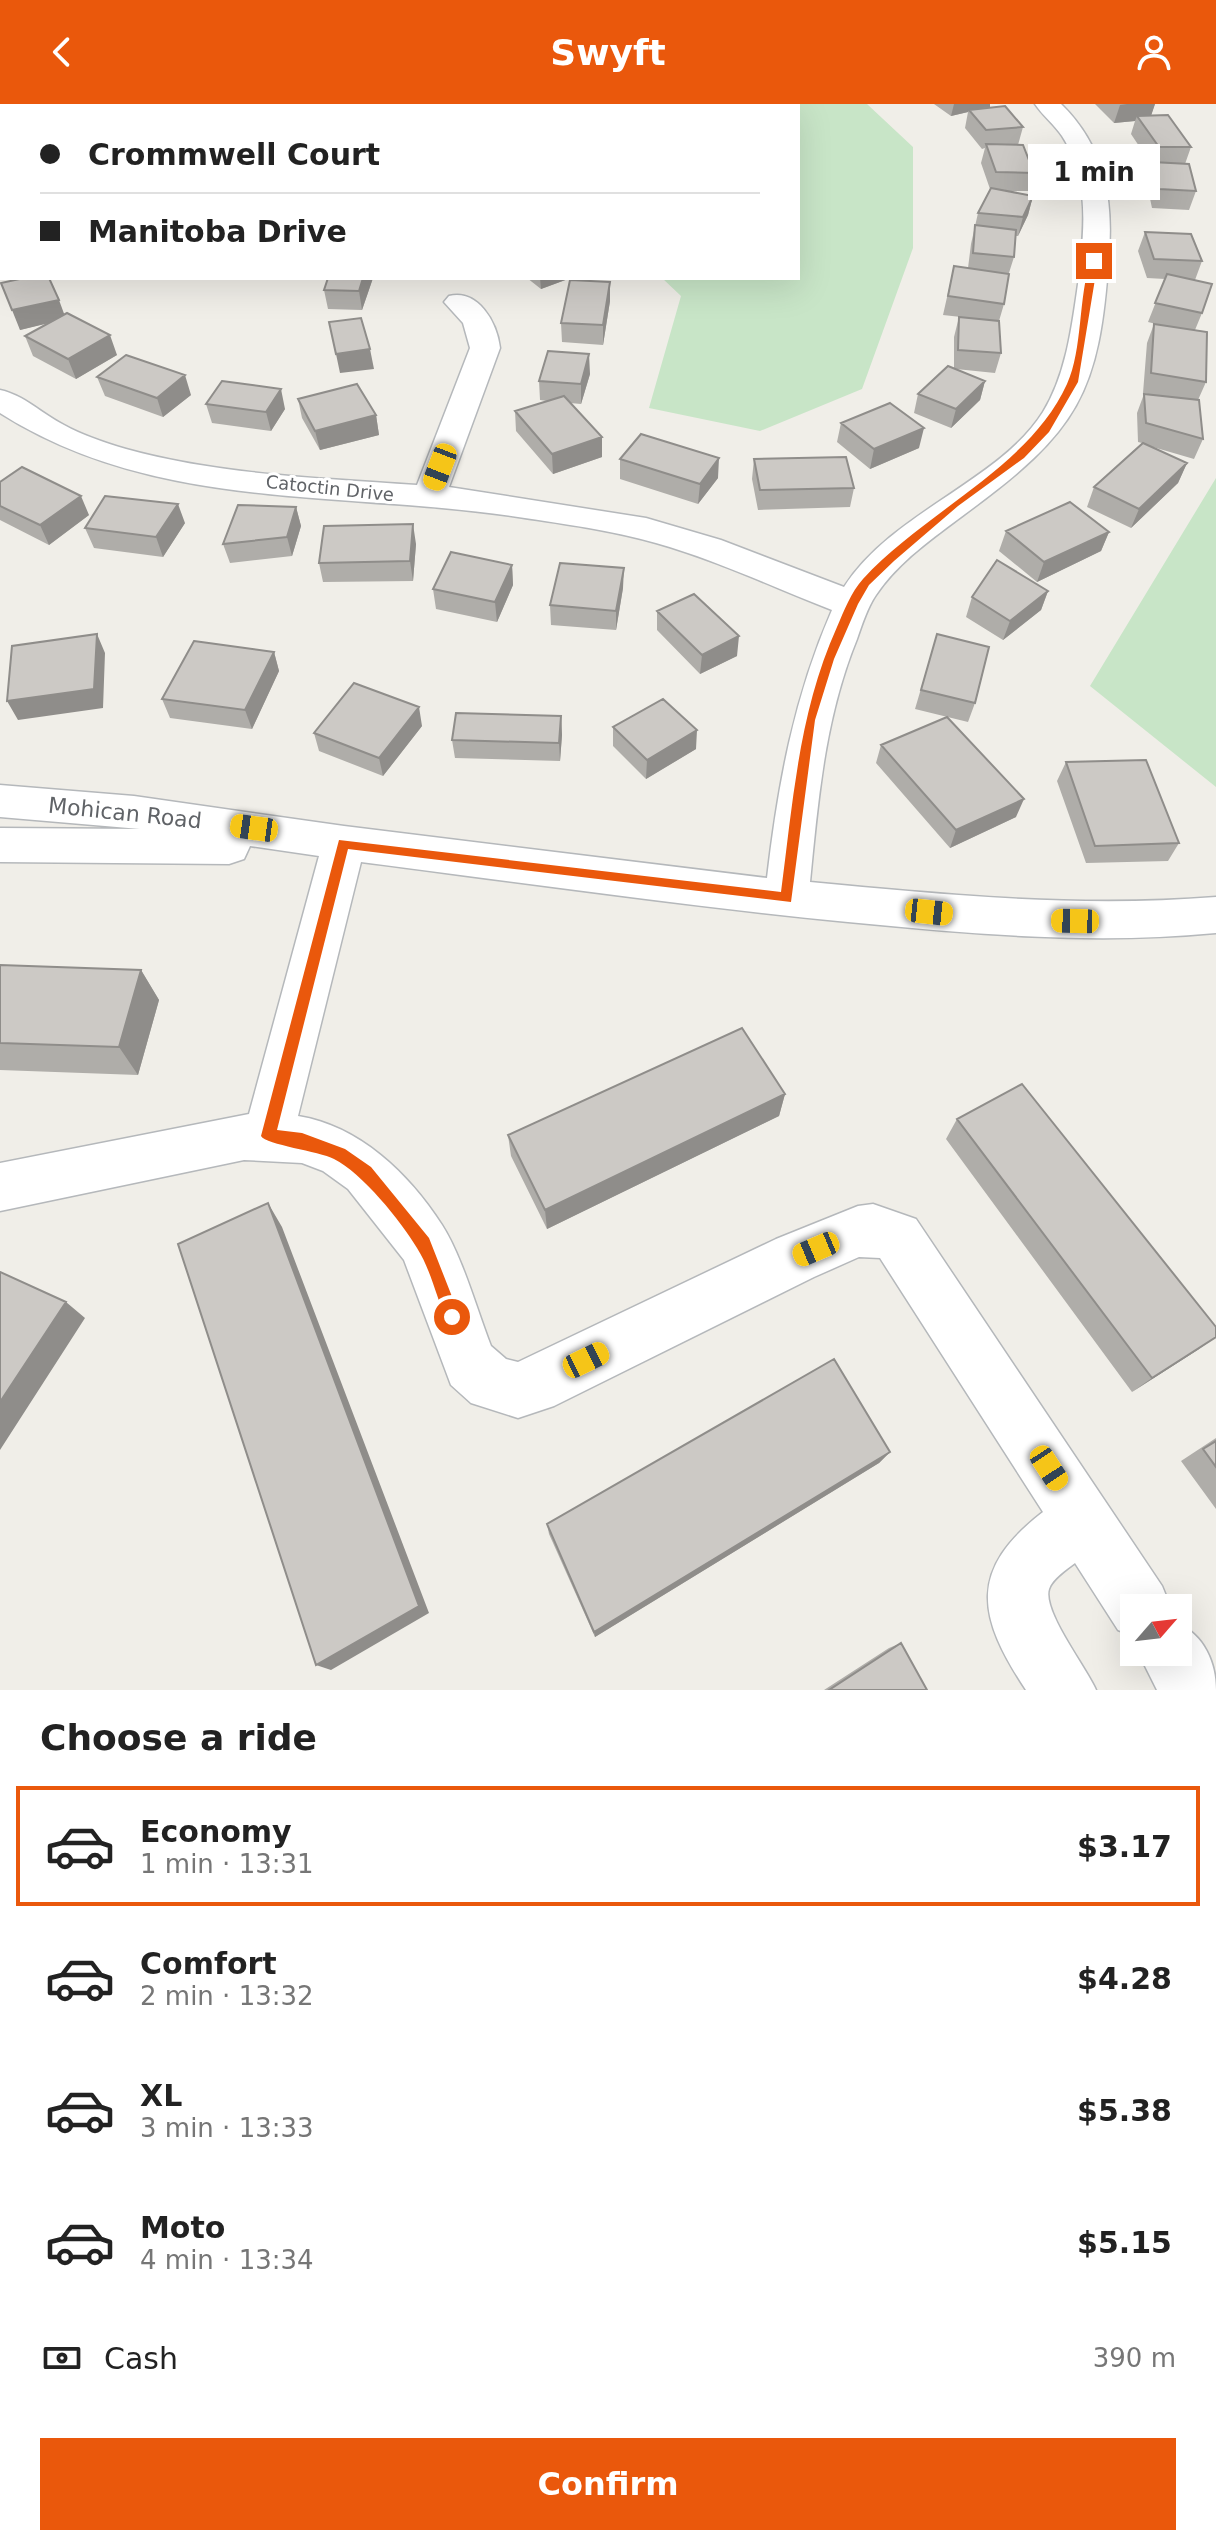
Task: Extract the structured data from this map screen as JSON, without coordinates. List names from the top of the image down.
{
  "streets": {
    "street": ["Catoctin Drive", "Mohican Road"]
  },
  "north": "top right",
  "page": {
    "header": "Swyft",
    "banner": ["Crommwell Court", "Manitoba Drive"],
    "bubble": "1 min",
    "heading": "Choose a ride",
    "list": [
      {
        "name": "Economy",
        "note": "1 min · 13:31",
        "value": "$3.17"
      },
      {
        "name": "Comfort",
        "note": "2 min · 13:32",
        "value": "$4.28"
      },
      {
        "name": "XL",
        "note": "3 min · 13:33",
        "value": "$5.38"
      },
      {
        "name": "Moto",
        "note": "4 min · 13:34",
        "value": "$5.15"
      }
    ],
    "pay": ["Cash", "390 m"],
    "buttons": "Confirm"
  }
}
